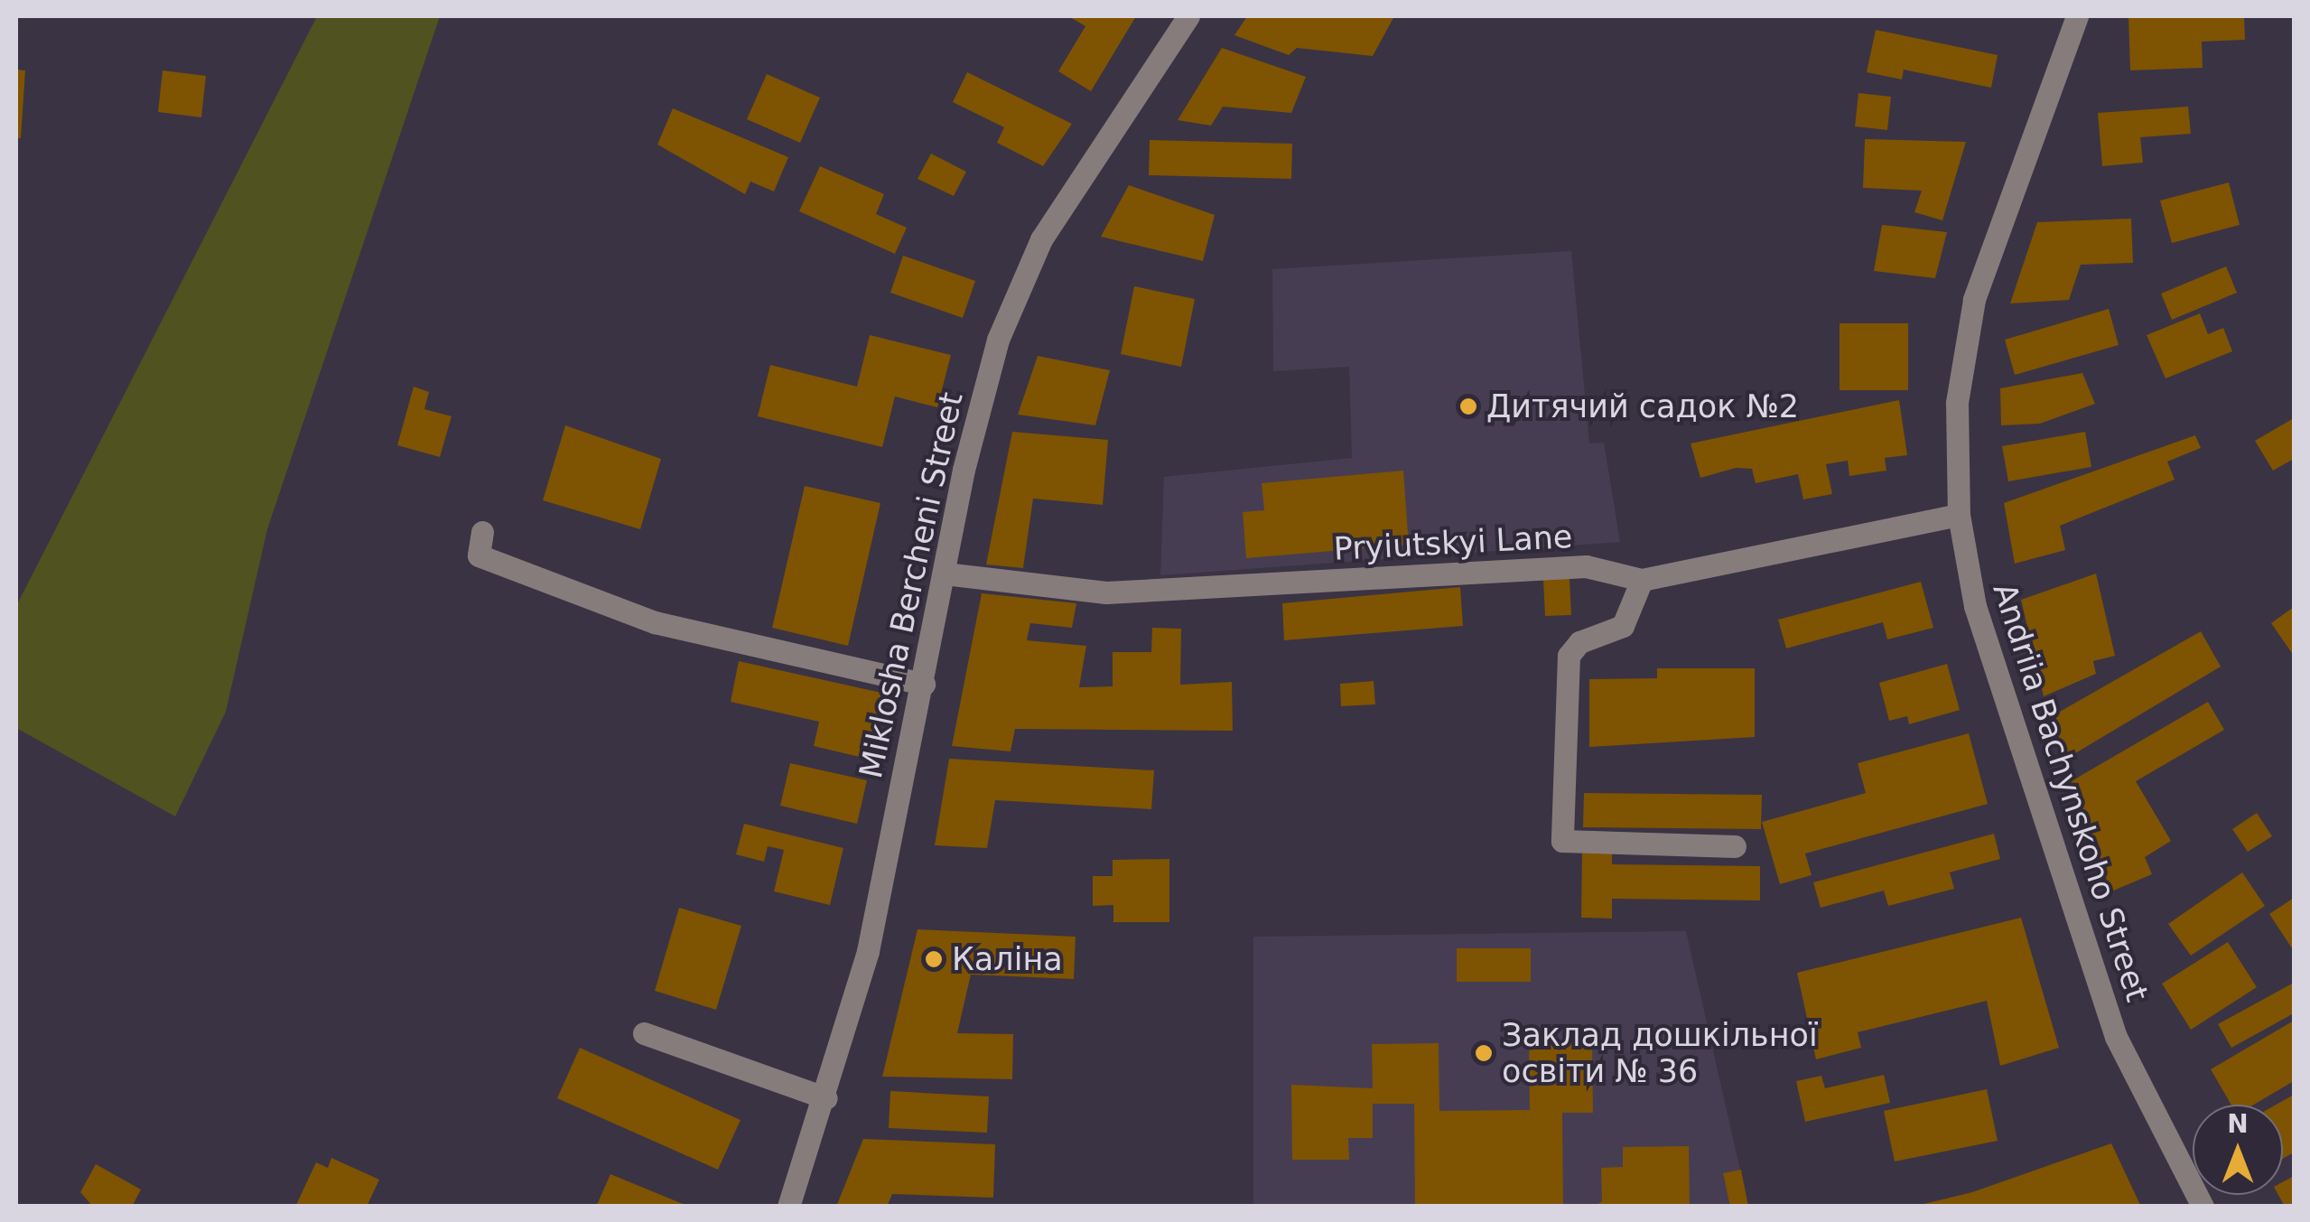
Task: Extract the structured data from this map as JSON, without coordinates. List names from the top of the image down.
{
  "streets": {
    "street": ["Pryiutskyi Lane", "Miklosha Bercheni Street", "Andriia Bachynskoho Street"]
  },
  "crossings": [
    ["Pryiutskyi Lane", "Miklosha Bercheni Street"],
    ["Pryiutskyi Lane", "Andriia Bachynskoho Street"]
  ],
  "places": ["Дитячий садок №2", "Калiна", "Заклад дошкільної освіти № 36"],
  "north": "top"
}
